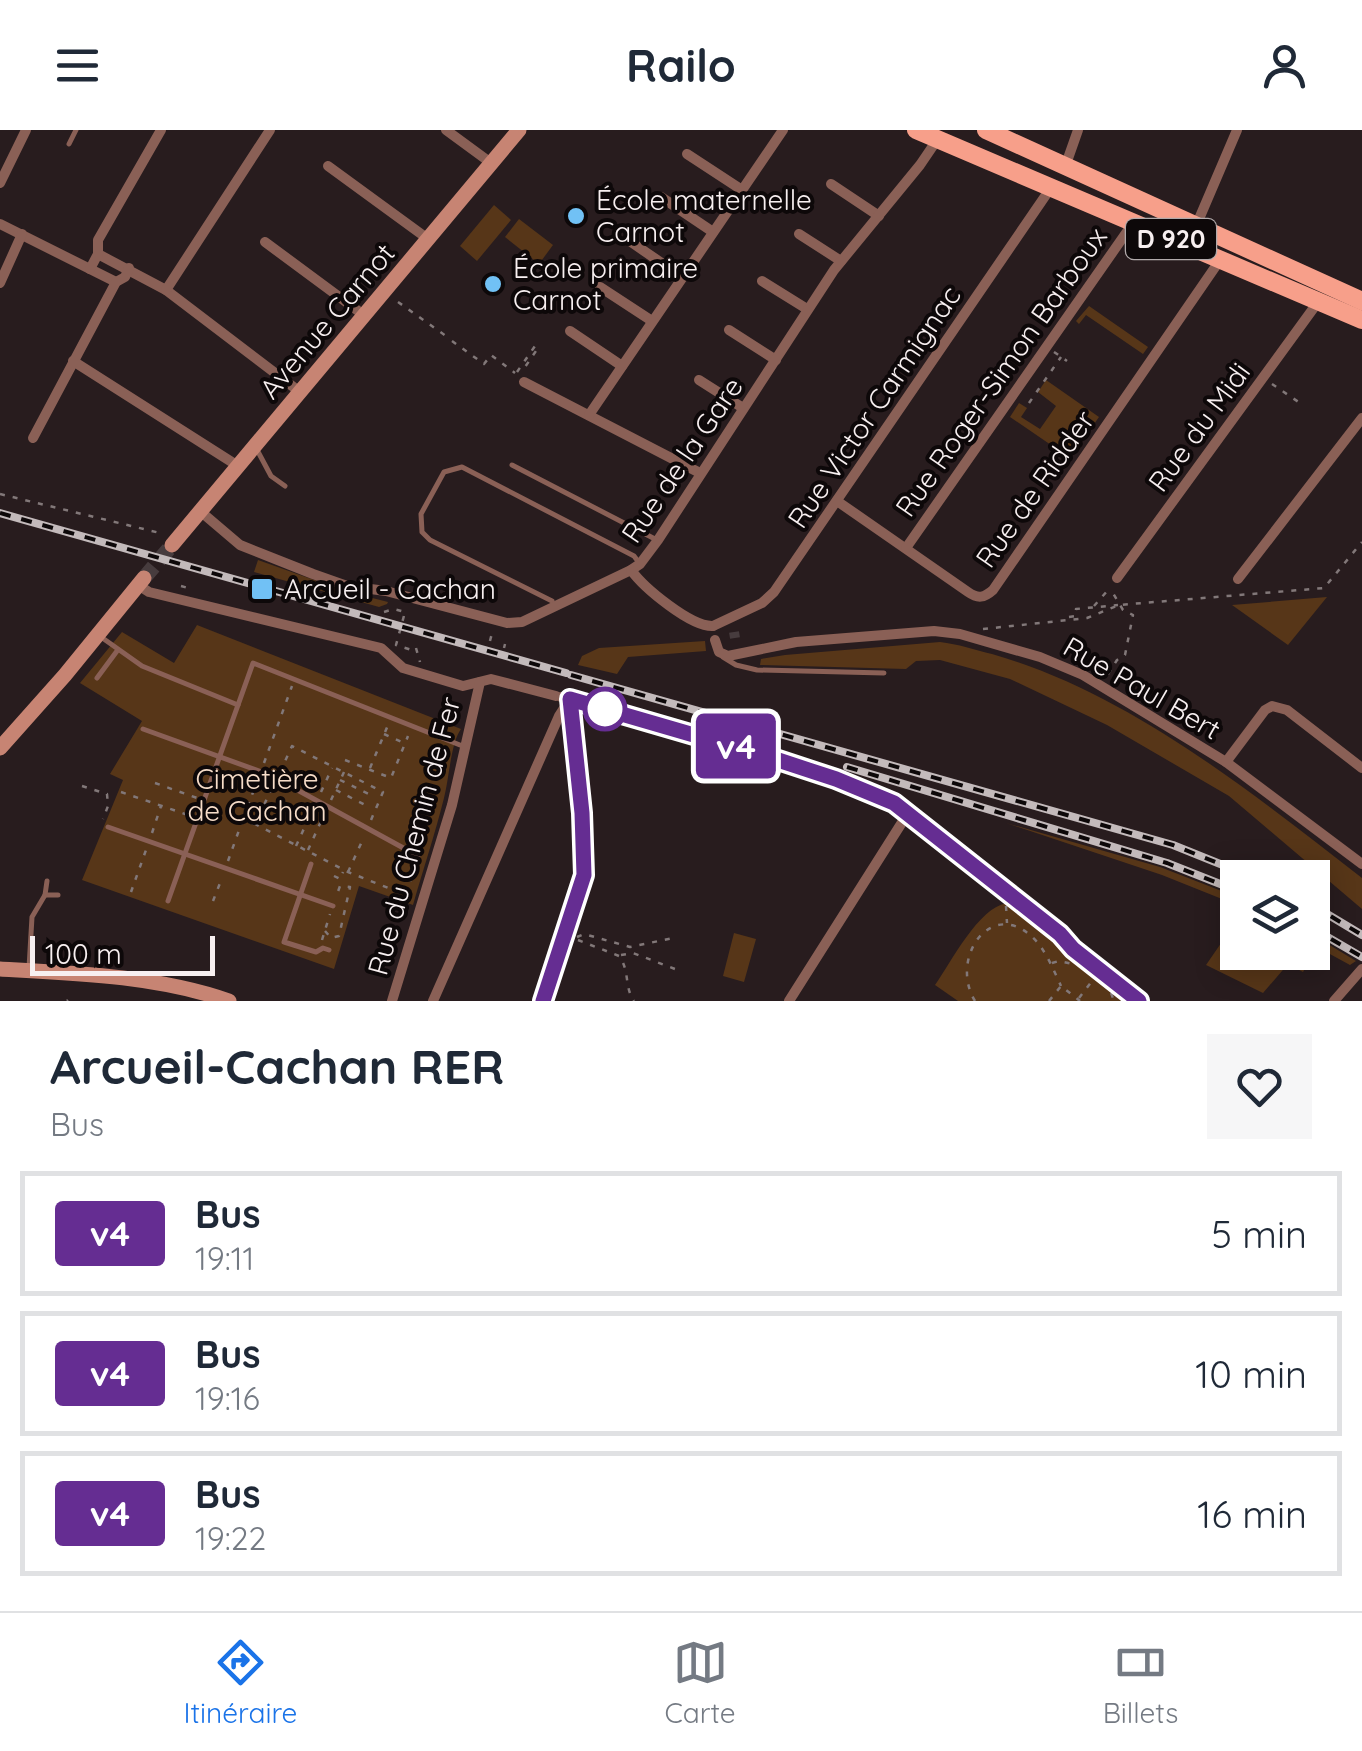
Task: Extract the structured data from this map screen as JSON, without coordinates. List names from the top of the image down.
{
  "streets": {
    "main road": ["D 920"],
    "street": [
      "Avenue Carnot",
      "Rue Roger-Simon Barboux",
      "Rue Victor Carmignac",
      "Rue du Midi",
      "Rue de la Gare",
      "Rue de Ridder",
      "Rue Paul Bert",
      "Rue du Chemin de Fer"
    ]
  },
  "crossings": [
    ["D 920", "Rue Roger-Simon Barboux"],
    ["D 920", "Rue Victor Carmignac"],
    ["D 920", "Rue du Midi"],
    ["D 920", "Rue de la Gare"],
    ["D 920", "Rue de Ridder"],
    ["Avenue Carnot", "Rue de la Gare"],
    ["Rue Roger-Simon Barboux", "Rue de Ridder"],
    ["Rue Victor Carmignac", "Rue de Ridder"]
  ],
  "parks": ["Cimetière de Cachan"],
  "places": {
    "other": ["École maternelle Carnot", "École primaire Carnot"],
    "transit": ["Arcueil - Cachan"]
  },
  "lines": ["bus line v4"],
  "scale_bar": "100 m",
  "page": {
    "header": "Railo",
    "on_map": "v4",
    "scale": "100 m",
    "heading": ["Arcueil-Cachan RER", "Bus"],
    "list": [
      {
        "mark": "v4",
        "name": "Bus",
        "note": "19:11",
        "value": "5 min"
      },
      {
        "mark": "v4",
        "name": "Bus",
        "note": "19:16",
        "value": "10 min"
      },
      {
        "mark": "v4",
        "name": "Bus",
        "note": "19:22",
        "value": "16 min"
      }
    ],
    "tabs": ["Itinéraire", "Carte", "Billets"]
  }
}
